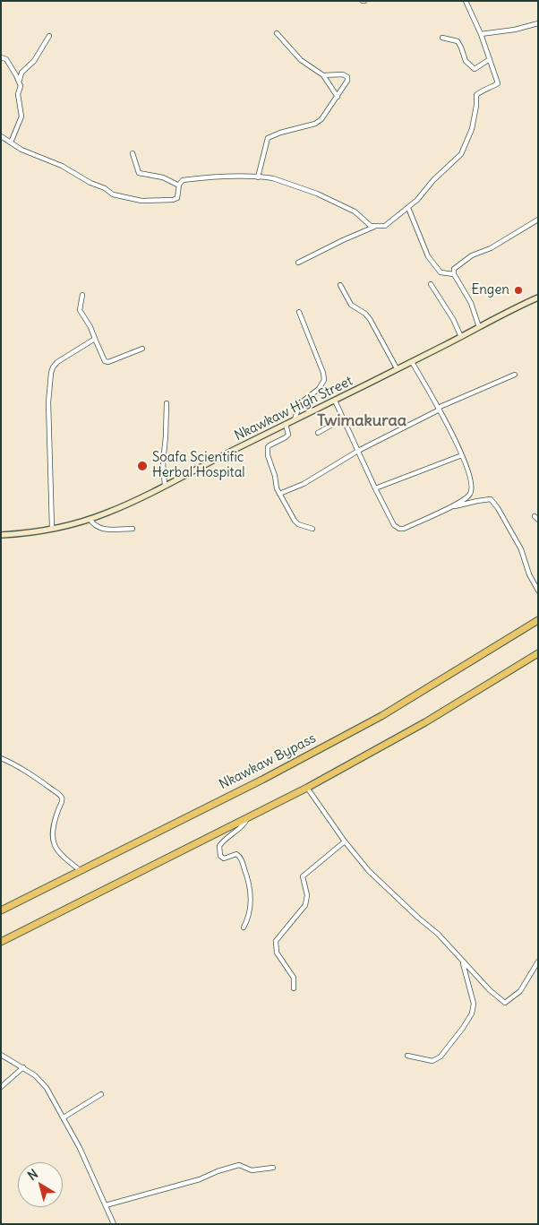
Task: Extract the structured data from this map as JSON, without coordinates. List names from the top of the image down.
{
  "streets": {
    "highway": ["Nkawkaw Bypass"],
    "main road": ["Nkawkaw High Street"]
  },
  "districts": ["Twimakuraa"],
  "places": ["Engen", "Soafa Scientific Herbal Hospital"],
  "north": "top left"
}
